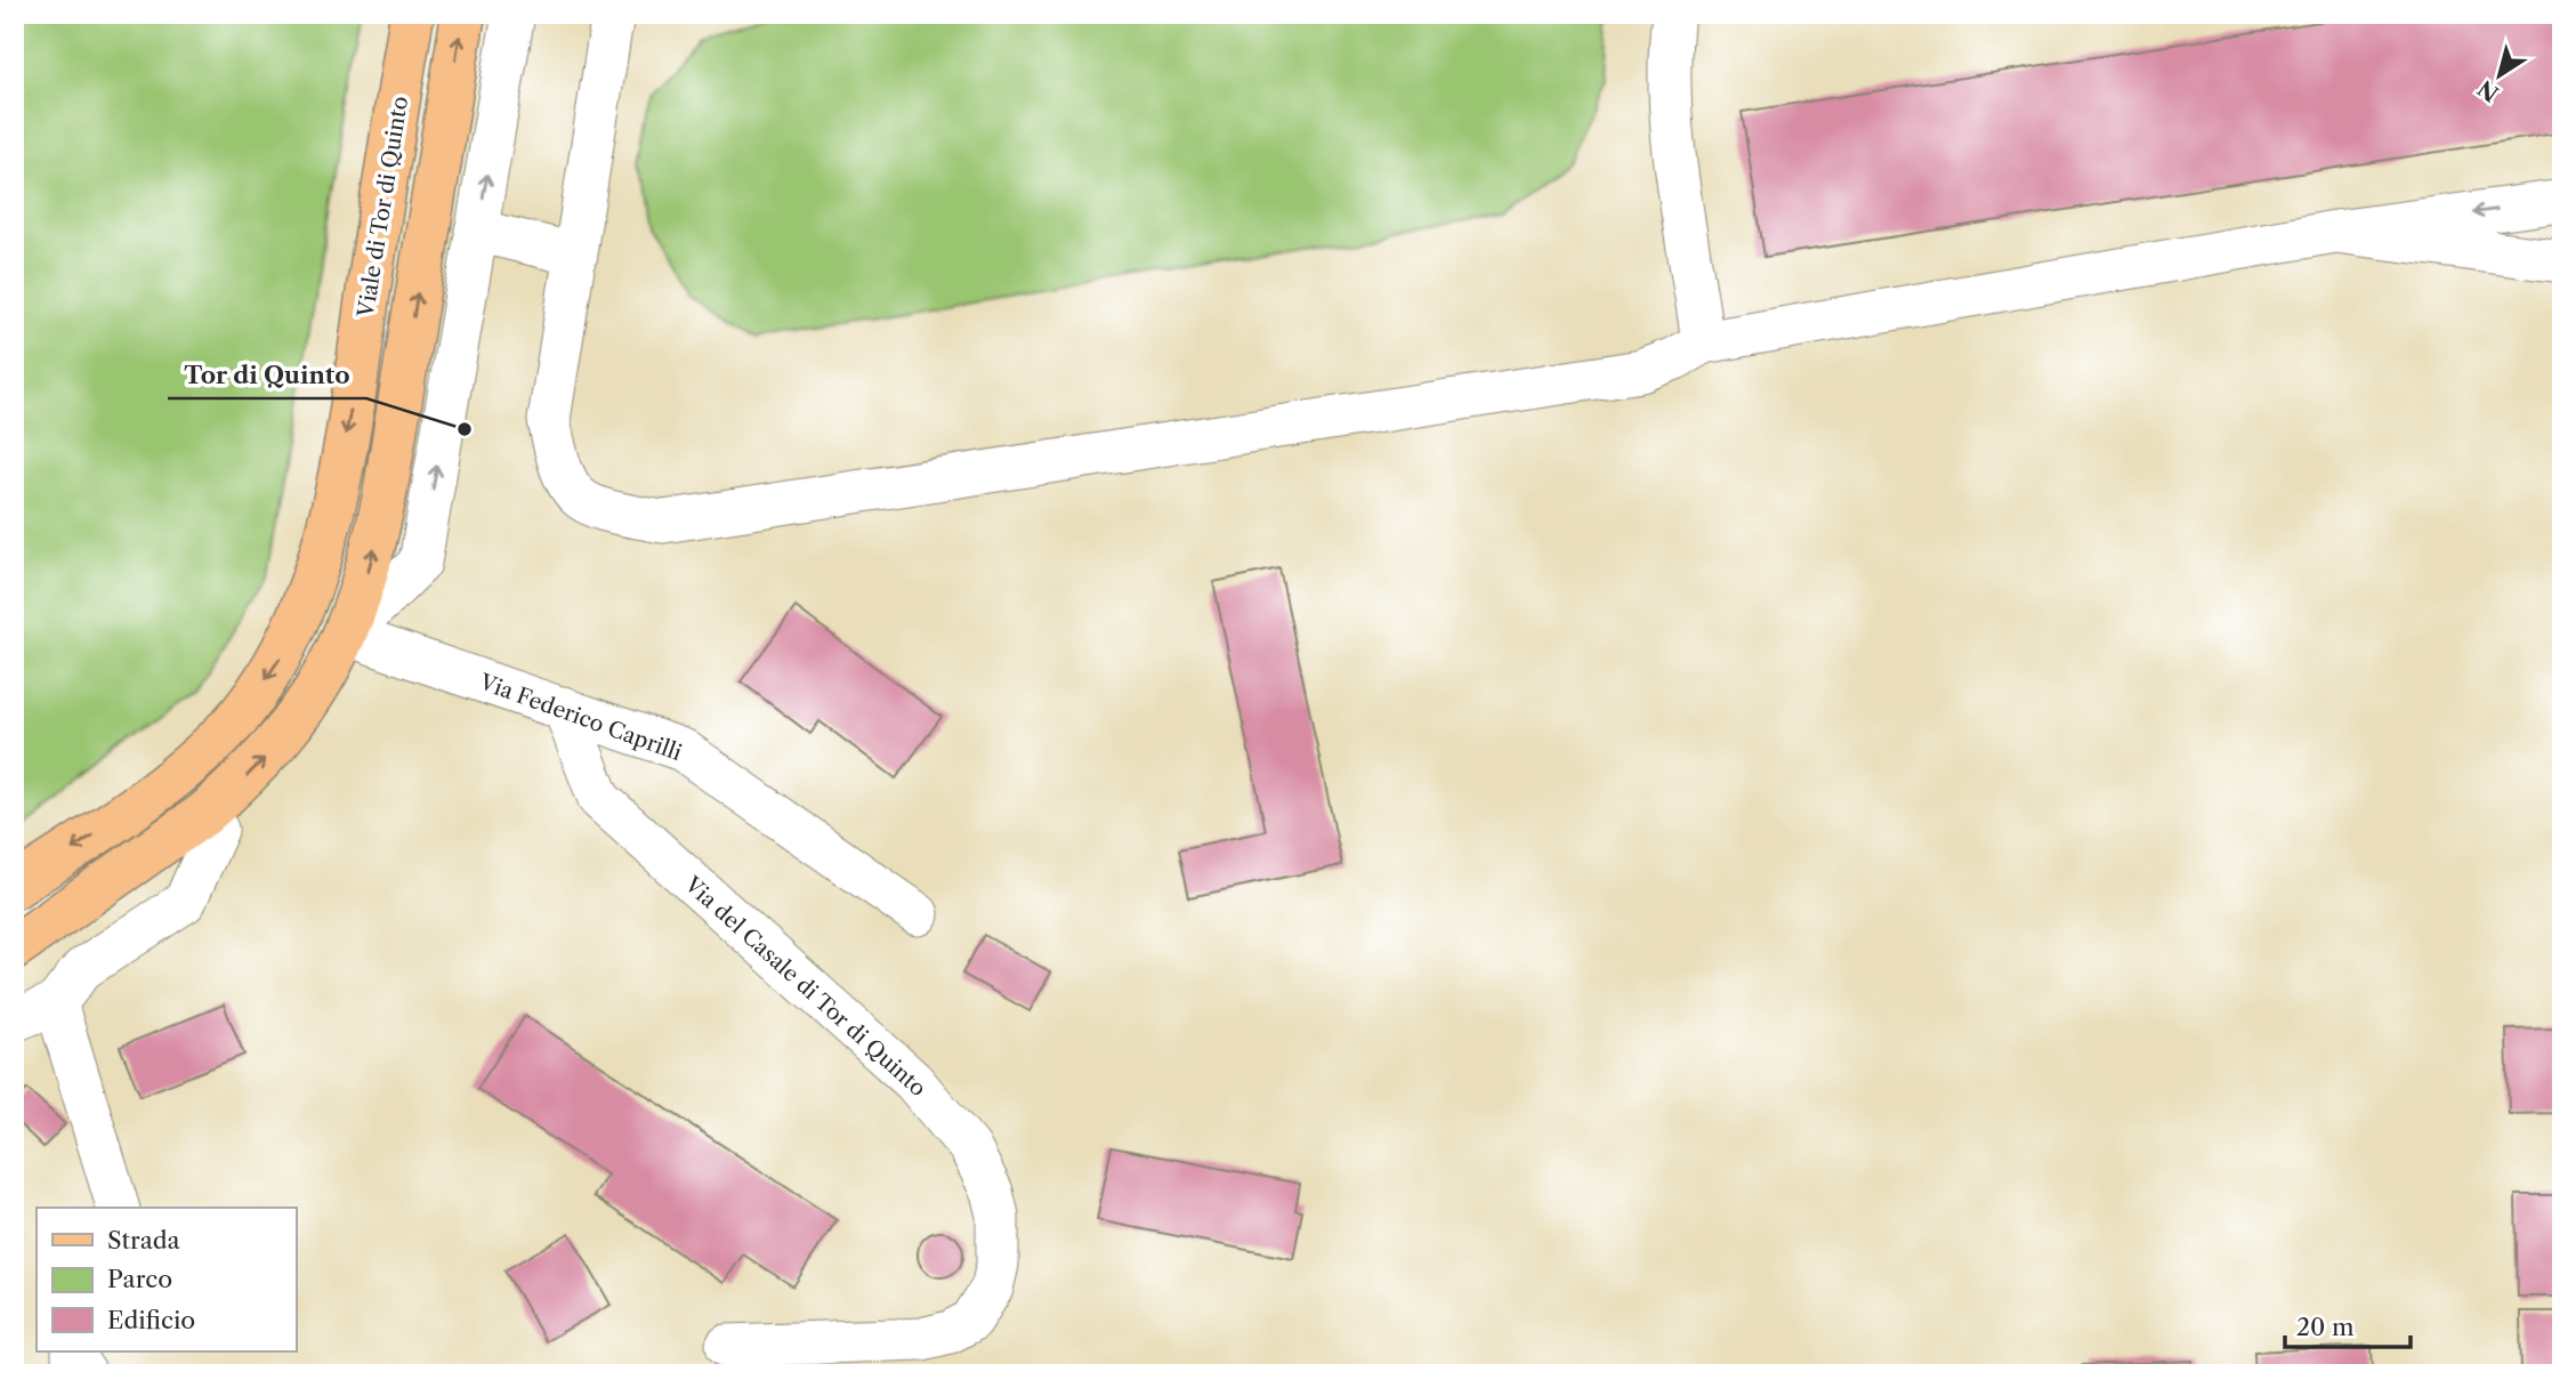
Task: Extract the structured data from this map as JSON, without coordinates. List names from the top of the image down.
{
  "streets": {
    "main road": ["Viale di Tor di Quinto"],
    "street": ["Via Federico Caprilli", "Via del Casale di Tor di Quinto"]
  },
  "crossings": [
    ["Via Federico Caprilli", "Via del Casale di Tor di Quinto"]
  ],
  "places": ["Tor di Quinto"],
  "legend": ["Strada", "Parco", "Edificio"],
  "scale_bar": "20 m",
  "north": "bottom left"
}
